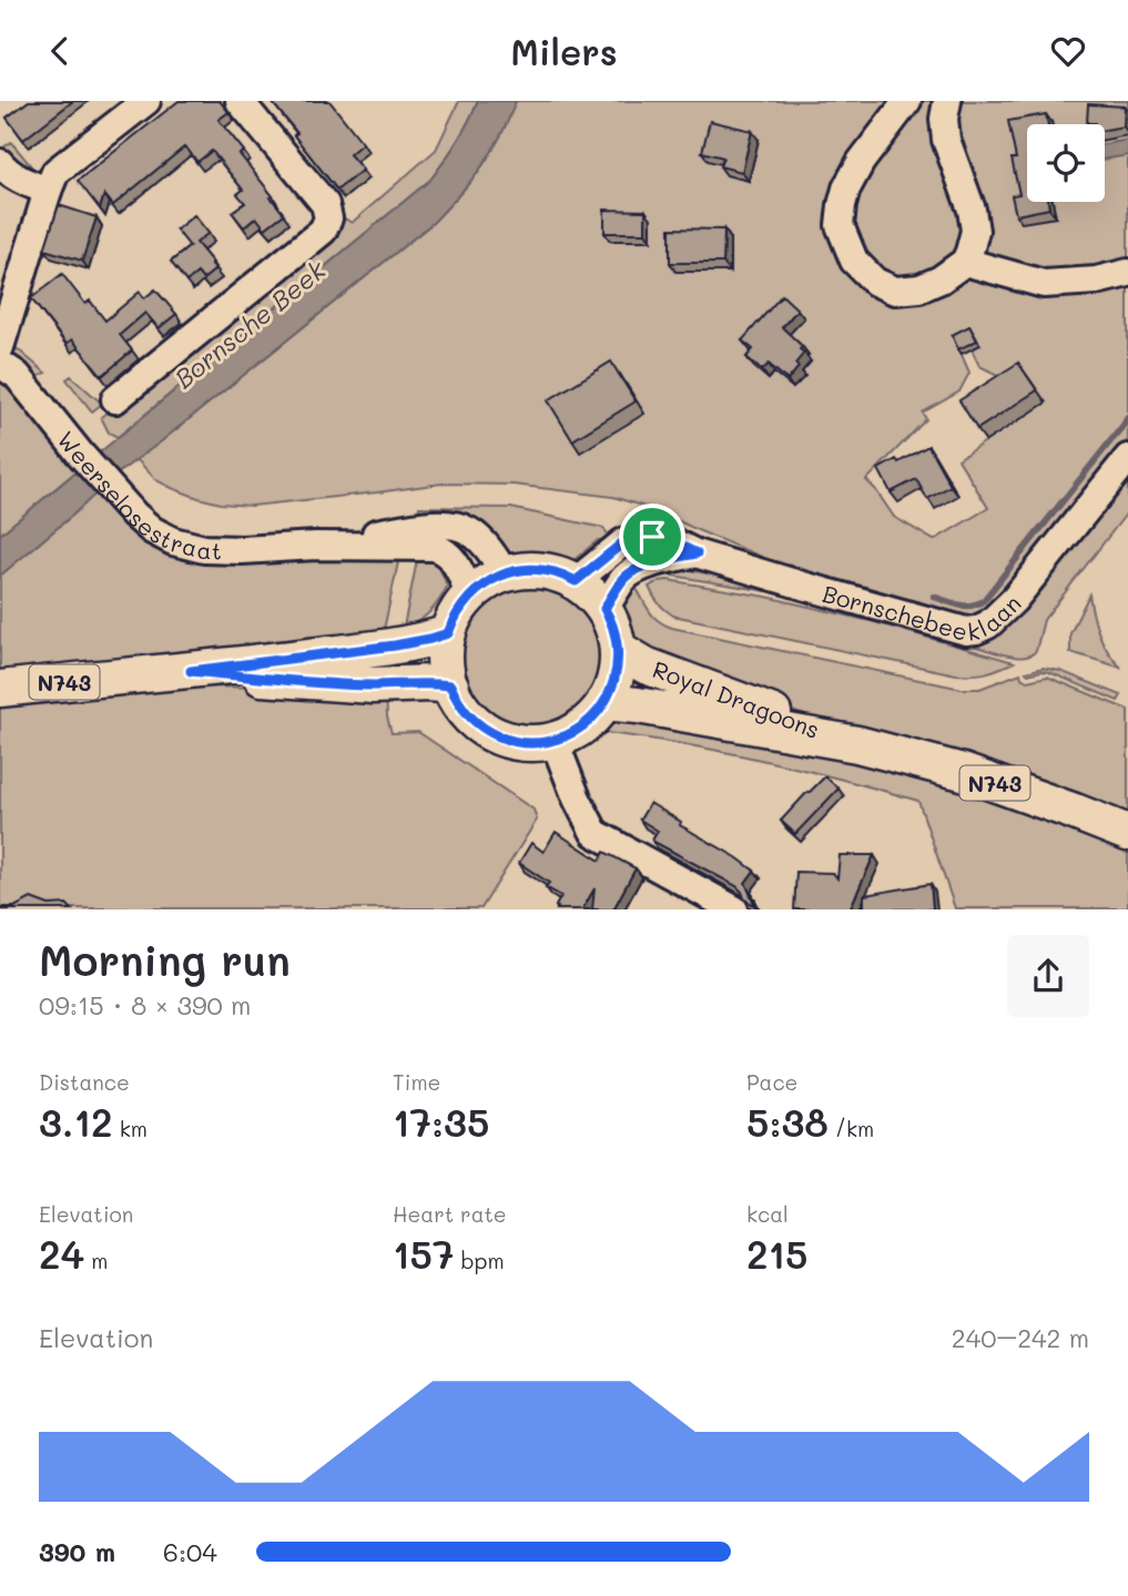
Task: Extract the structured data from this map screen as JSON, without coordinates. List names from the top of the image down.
{
  "streets": {
    "main road": ["N743", "Royal Dragoons"],
    "street": ["Weerselosestraat", "Bornschebeeklaan"]
  },
  "crossings": [
    ["Weerselosestraat", "Bornschebeeklaan"],
    ["Weerselosestraat", "N743"],
    ["Weerselosestraat", "Royal Dragoons"],
    ["Bornschebeeklaan", "N743"],
    ["Bornschebeeklaan", "Royal Dragoons"],
    ["N743", "Royal Dragoons"]
  ],
  "water": ["Bornsche Beek"],
  "page": {
    "header": "Milers",
    "heading": ["Morning run", "09:15 · 8 × 390 m"],
    "stats": [
      ["Distance", "3.12 km"],
      ["Time", "17:35"],
      ["Pace", "5:38 /km"],
      ["Elevation", "24 m"],
      ["Heart rate", "157 bpm"],
      ["kcal", "215"]
    ],
    "chart": ["Elevation", "240–242 m"],
    "list": [
      {
        "name": "390 m",
        "note": "6:04"
      }
    ]
  }
}
